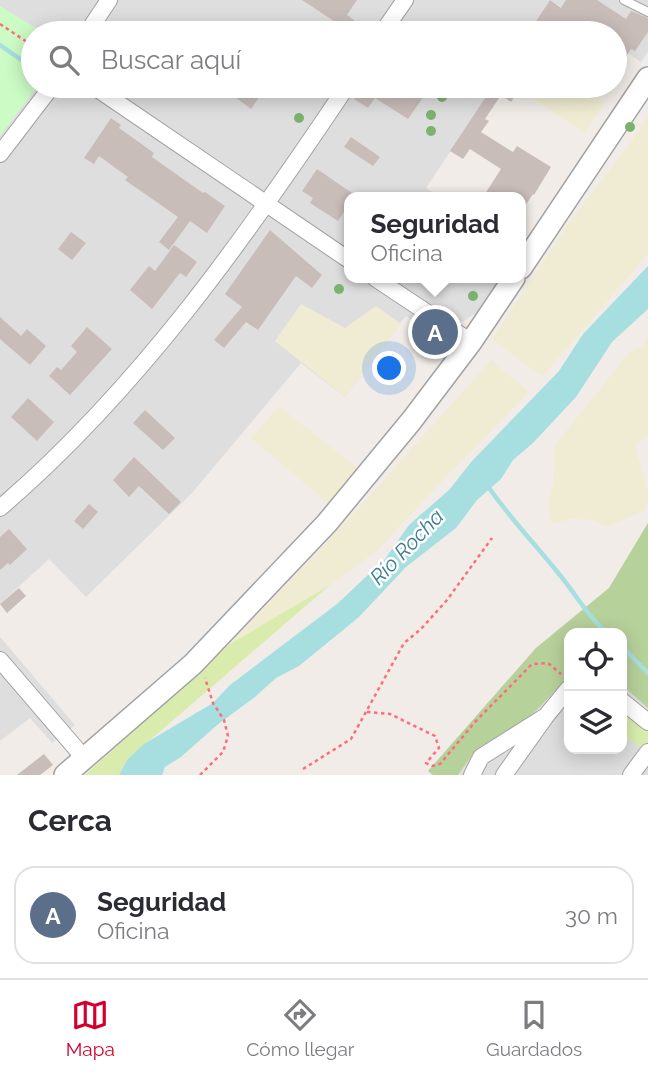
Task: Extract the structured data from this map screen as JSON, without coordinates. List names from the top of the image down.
{
  "water": ["Río Rocha"],
  "page": {
    "search": "Buscar aquí",
    "popup": ["Seguridad", "Oficina"],
    "pins": "A",
    "heading": "Cerca",
    "list": [
      {
        "mark": "A",
        "name": "Seguridad",
        "note": "Oficina",
        "value": "30 m"
      }
    ],
    "nav": ["Mapa", "Cómo llegar", "Guardados"]
  }
}
